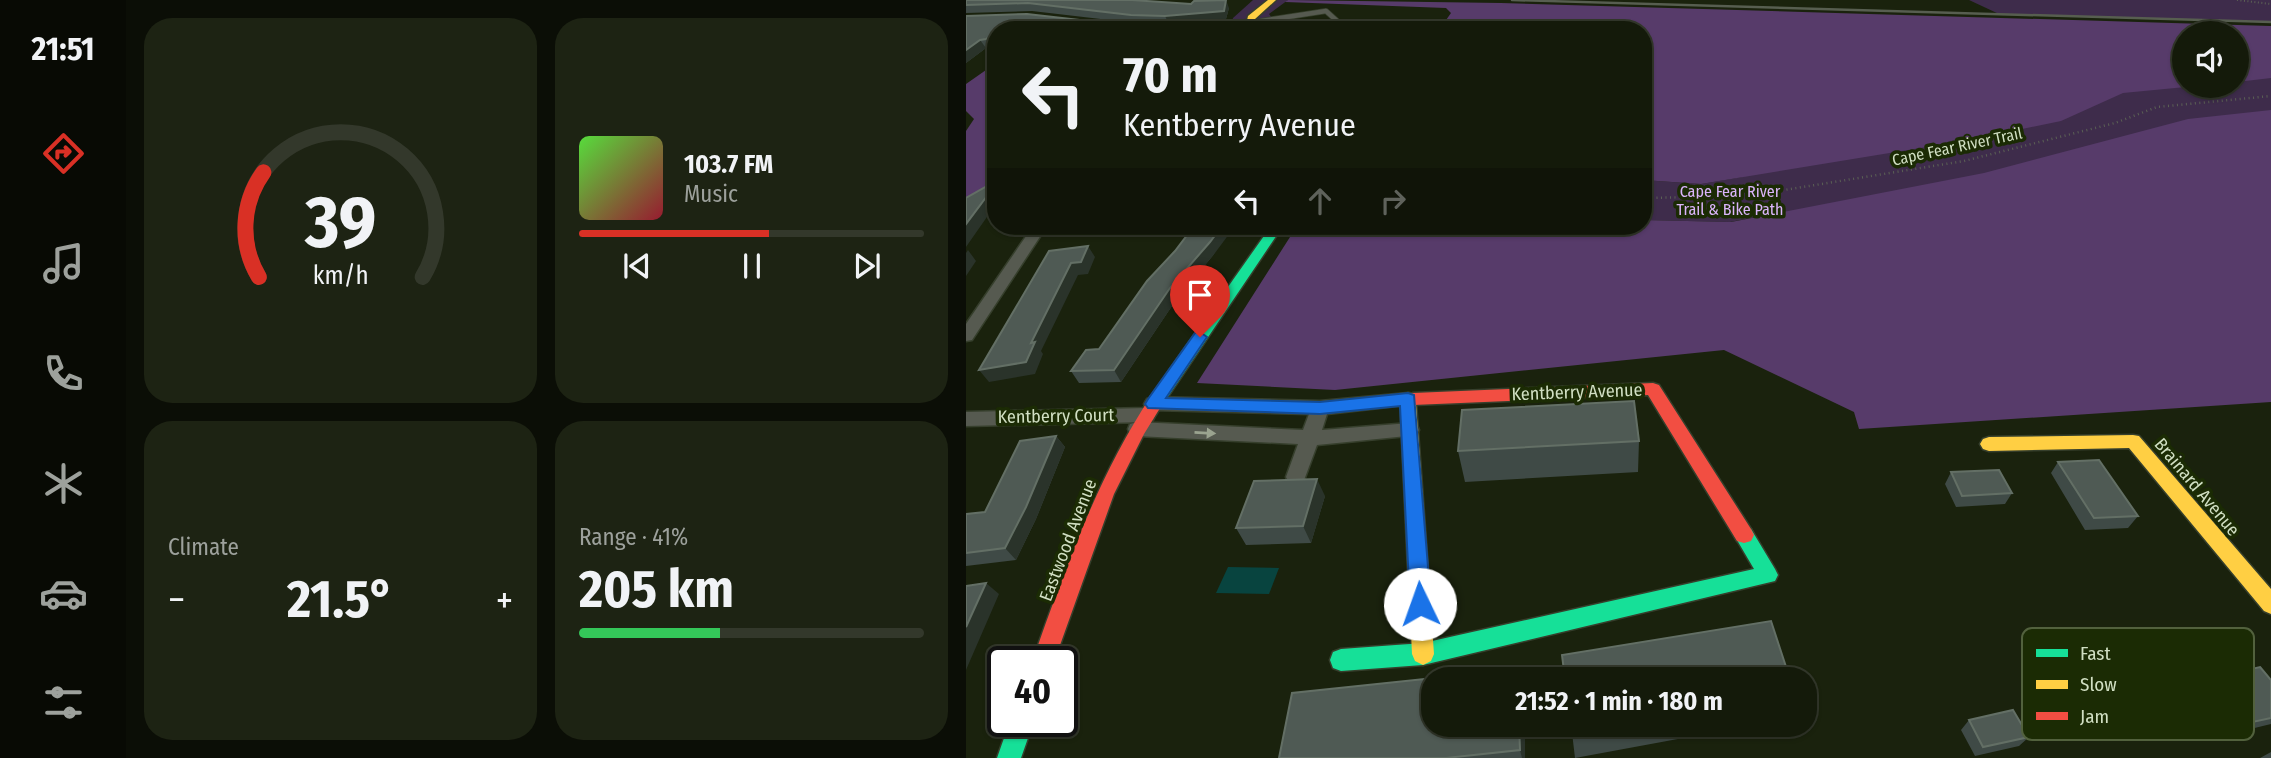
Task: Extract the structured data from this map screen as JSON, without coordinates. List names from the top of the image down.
{
  "streets": {
    "street": [
      "Kentberry Avenue",
      "Kentberry Court",
      "Brainard Avenue",
      "Eastwood Avenue"
    ],
    "path": ["Cape Fear River Trail"]
  },
  "crossings": [
    ["Kentberry Avenue", "Kentberry Court"],
    ["Kentberry Avenue", "Eastwood Avenue"],
    ["Kentberry Court", "Eastwood Avenue"]
  ],
  "parks": ["Cape Fear River Trail & Bike Path"],
  "legend": ["Fast", "Slow", "Jam"],
  "page": {
    "tabs": "21:51",
    "turn": ["70 m", "Kentberry Avenue"],
    "song": ["103.7 FM", "Music"],
    "tile": [
      "Climate",
      ["Range · 41%", "205 km"]
    ],
    "heat": ["−", "21.5°", "+"],
    "limit": "40",
    "trip": "21:52 · 1 min · 180 m",
    "gauge": ["39", "km/h"]
  }
}
